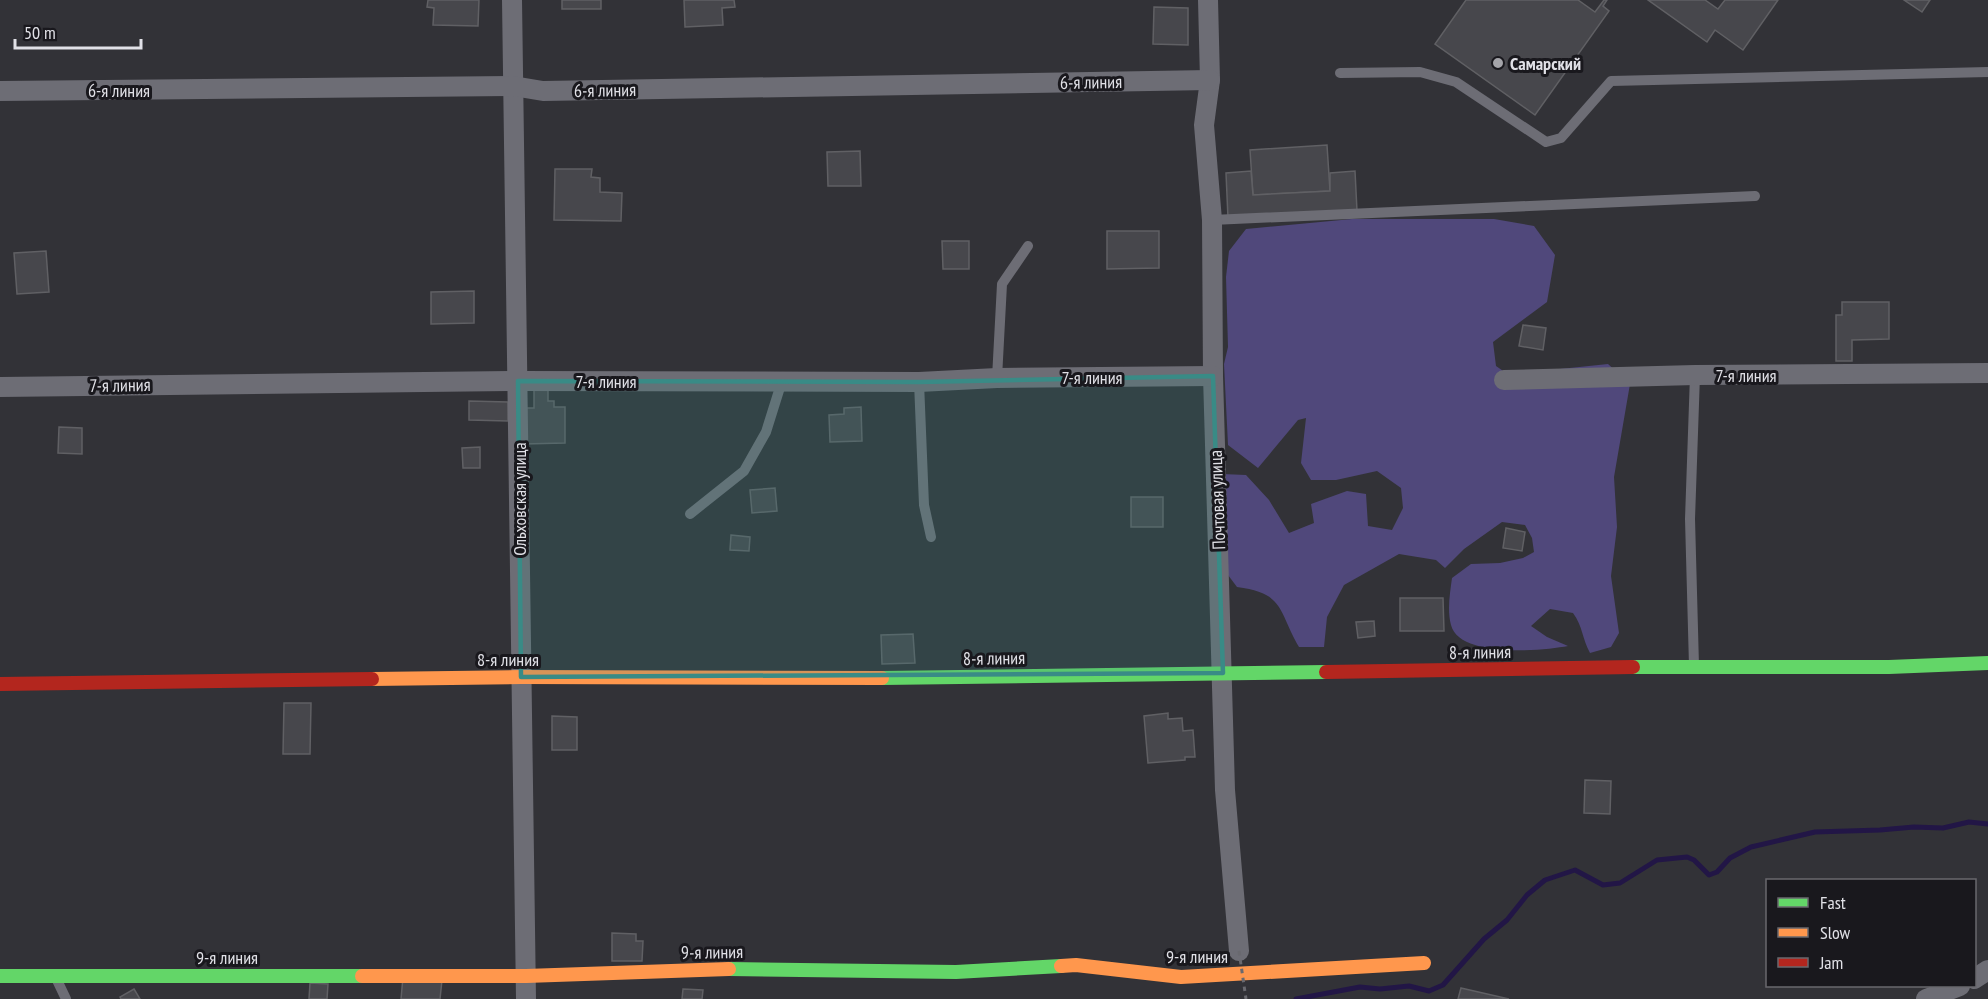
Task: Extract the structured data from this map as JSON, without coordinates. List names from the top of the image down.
{
  "streets": {
    "street": [
      "6-я линия",
      "7-я линия",
      "Ольховская улица",
      "Почтовая улица",
      "8-я линия",
      "9-я линия"
    ]
  },
  "crossings": [
    ["6-я линия", "Ольховская улица"],
    ["6-я линия", "Почтовая улица"],
    ["7-я линия", "Ольховская улица"],
    ["7-я линия", "Почтовая улица"],
    ["Ольховская улица", "8-я линия"],
    ["Ольховская улица", "9-я линия"],
    ["Почтовая улица", "8-я линия"]
  ],
  "places": ["Самарский"],
  "legend": ["Fast", "Slow", "Jam"],
  "scale_bar": "50 m"
}
